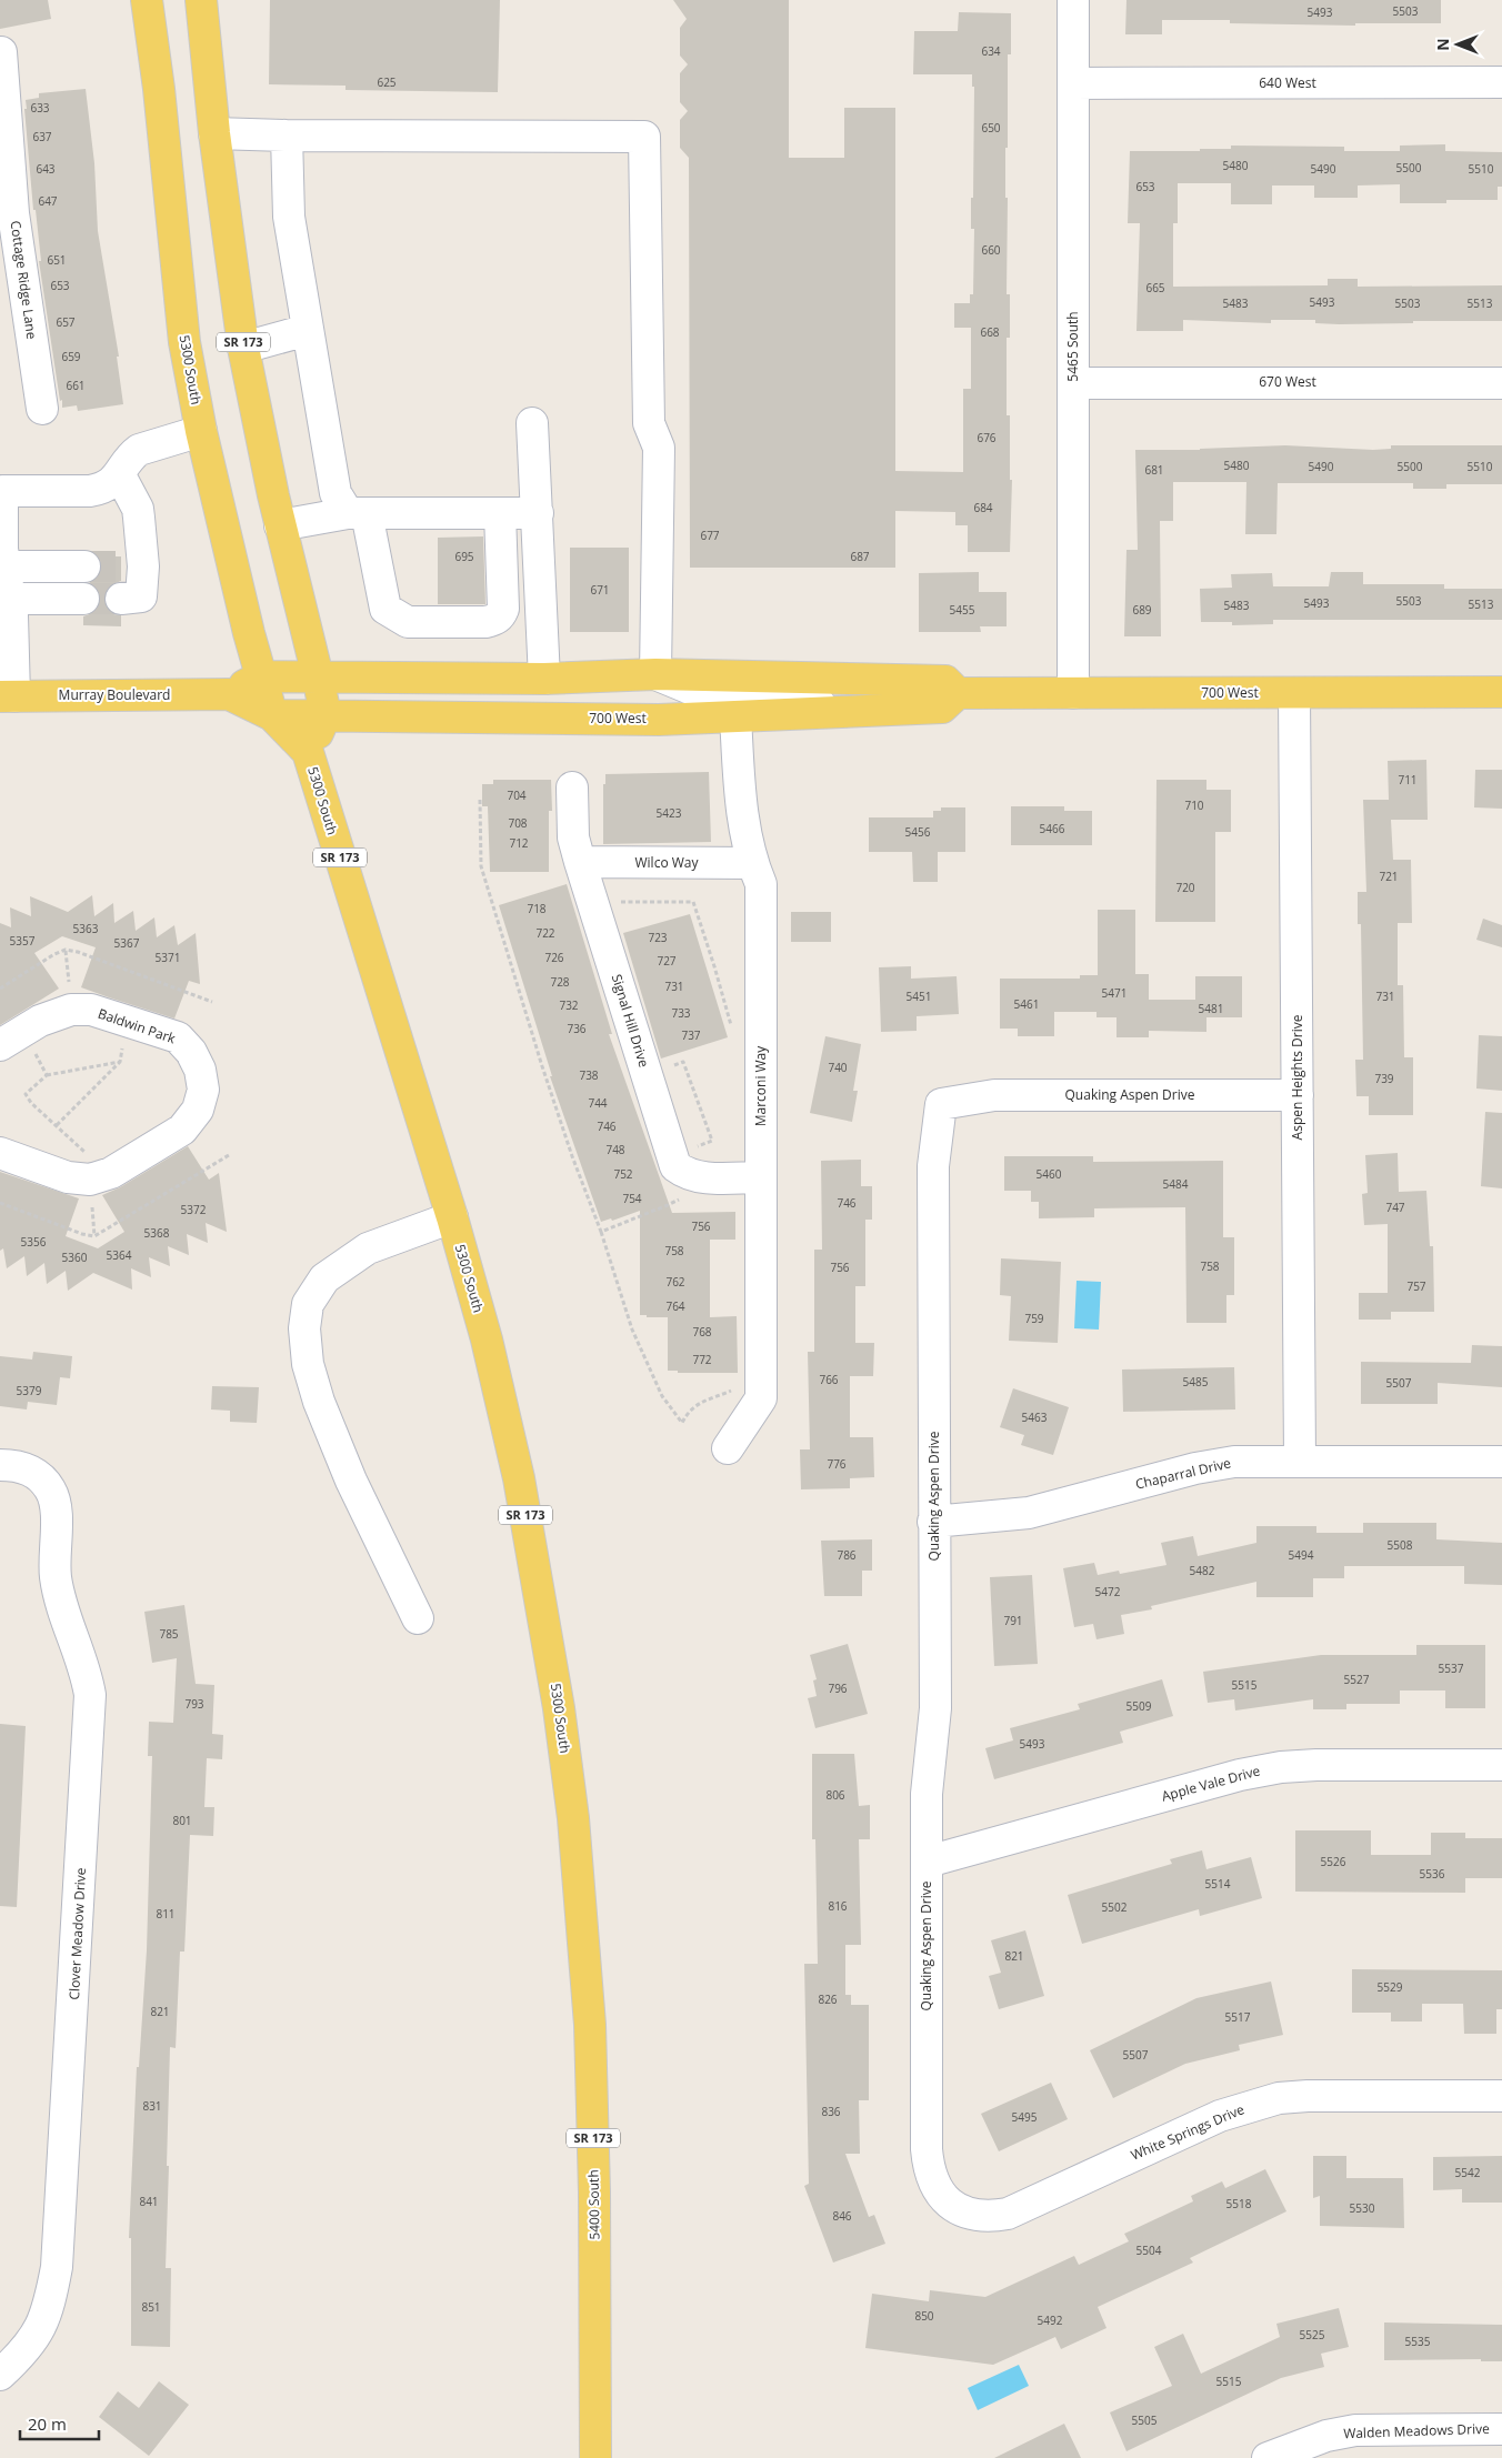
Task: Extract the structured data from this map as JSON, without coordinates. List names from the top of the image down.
{
  "streets": {
    "main road": [
      "SR 173",
      "5300 South",
      "700 West",
      "Murray Boulevard",
      "5400 South"
    ],
    "street": [
      "640 West",
      "Cottage Ridge Lane",
      "5465 South",
      "670 West",
      "Wilco Way",
      "Signal Hill Drive",
      "Baldwin Park",
      "Aspen Heights Drive",
      "Marconi Way",
      "Quaking Aspen Drive",
      "Chaparral Drive",
      "Apple Vale Drive",
      "Clover Meadow Drive",
      "White Springs Drive",
      "Walden Meadows Drive"
    ]
  },
  "crossings": [
    ["640 West", "5465 South"],
    ["SR 173", "5300 South"],
    ["SR 173", "700 West"],
    ["SR 173", "Murray Boulevard"],
    ["5465 South", "670 West"],
    ["5465 South", "700 West"],
    ["5300 South", "700 West"],
    ["5300 South", "Murray Boulevard"],
    ["5300 South", "5400 South"],
    ["700 West", "Murray Boulevard"],
    ["700 West", "Aspen Heights Drive"],
    ["700 West", "Marconi Way"],
    ["Wilco Way", "Signal Hill Drive"],
    ["Wilco Way", "Marconi Way"],
    ["Signal Hill Drive", "Marconi Way"],
    ["Aspen Heights Drive", "Quaking Aspen Drive"],
    ["Aspen Heights Drive", "Chaparral Drive"],
    ["Quaking Aspen Drive", "Chaparral Drive"],
    ["Quaking Aspen Drive", "Apple Vale Drive"],
    ["Quaking Aspen Drive", "White Springs Drive"]
  ],
  "house_numbers": [
    "5503",
    "5493",
    "634",
    "625",
    "633",
    "650",
    "637",
    "5480",
    "5500",
    "643",
    "5490",
    "5510",
    "653",
    "647",
    "660",
    "651",
    "653",
    "665",
    "5493",
    "5483",
    "5503",
    "5513",
    "657",
    "668",
    "659",
    "661",
    "676",
    "5480",
    "5490",
    "5500",
    "5510",
    "681",
    "684",
    "677",
    "695",
    "687",
    "671",
    "5503",
    "5493",
    "5513",
    "5483",
    "5455",
    "689",
    "711",
    "704",
    "710",
    "5423",
    "708",
    "5466",
    "5456",
    "712",
    "721",
    "720",
    "718",
    "5363",
    "722",
    "723",
    "5357",
    "5367",
    "5371",
    "726",
    "727",
    "728",
    "731",
    "5471",
    "5451",
    "731",
    "5461",
    "732",
    "5481",
    "733",
    "736",
    "737",
    "740",
    "738",
    "739",
    "744",
    "746",
    "748",
    "752",
    "5460",
    "5484",
    "754",
    "746",
    "747",
    "5372",
    "756",
    "5368",
    "5356",
    "758",
    "5364",
    "5360",
    "758",
    "756",
    "762",
    "757",
    "764",
    "759",
    "768",
    "772",
    "766",
    "5485",
    "5507",
    "5379",
    "5463",
    "776",
    "5508",
    "786",
    "5494",
    "5482",
    "5472",
    "791",
    "785",
    "5537",
    "5527",
    "5515",
    "796",
    "793",
    "5509",
    "5493",
    "806",
    "801",
    "5526",
    "5536",
    "5514",
    "816",
    "5502",
    "811",
    "821",
    "5529",
    "826",
    "821",
    "5517",
    "5507",
    "831",
    "836",
    "5495",
    "5542",
    "841",
    "5518",
    "5530",
    "846",
    "5504",
    "851",
    "850",
    "5492",
    "5525",
    "5535",
    "5515",
    "5505"
  ],
  "scale_bar": "20 m",
  "north": "left"
}
